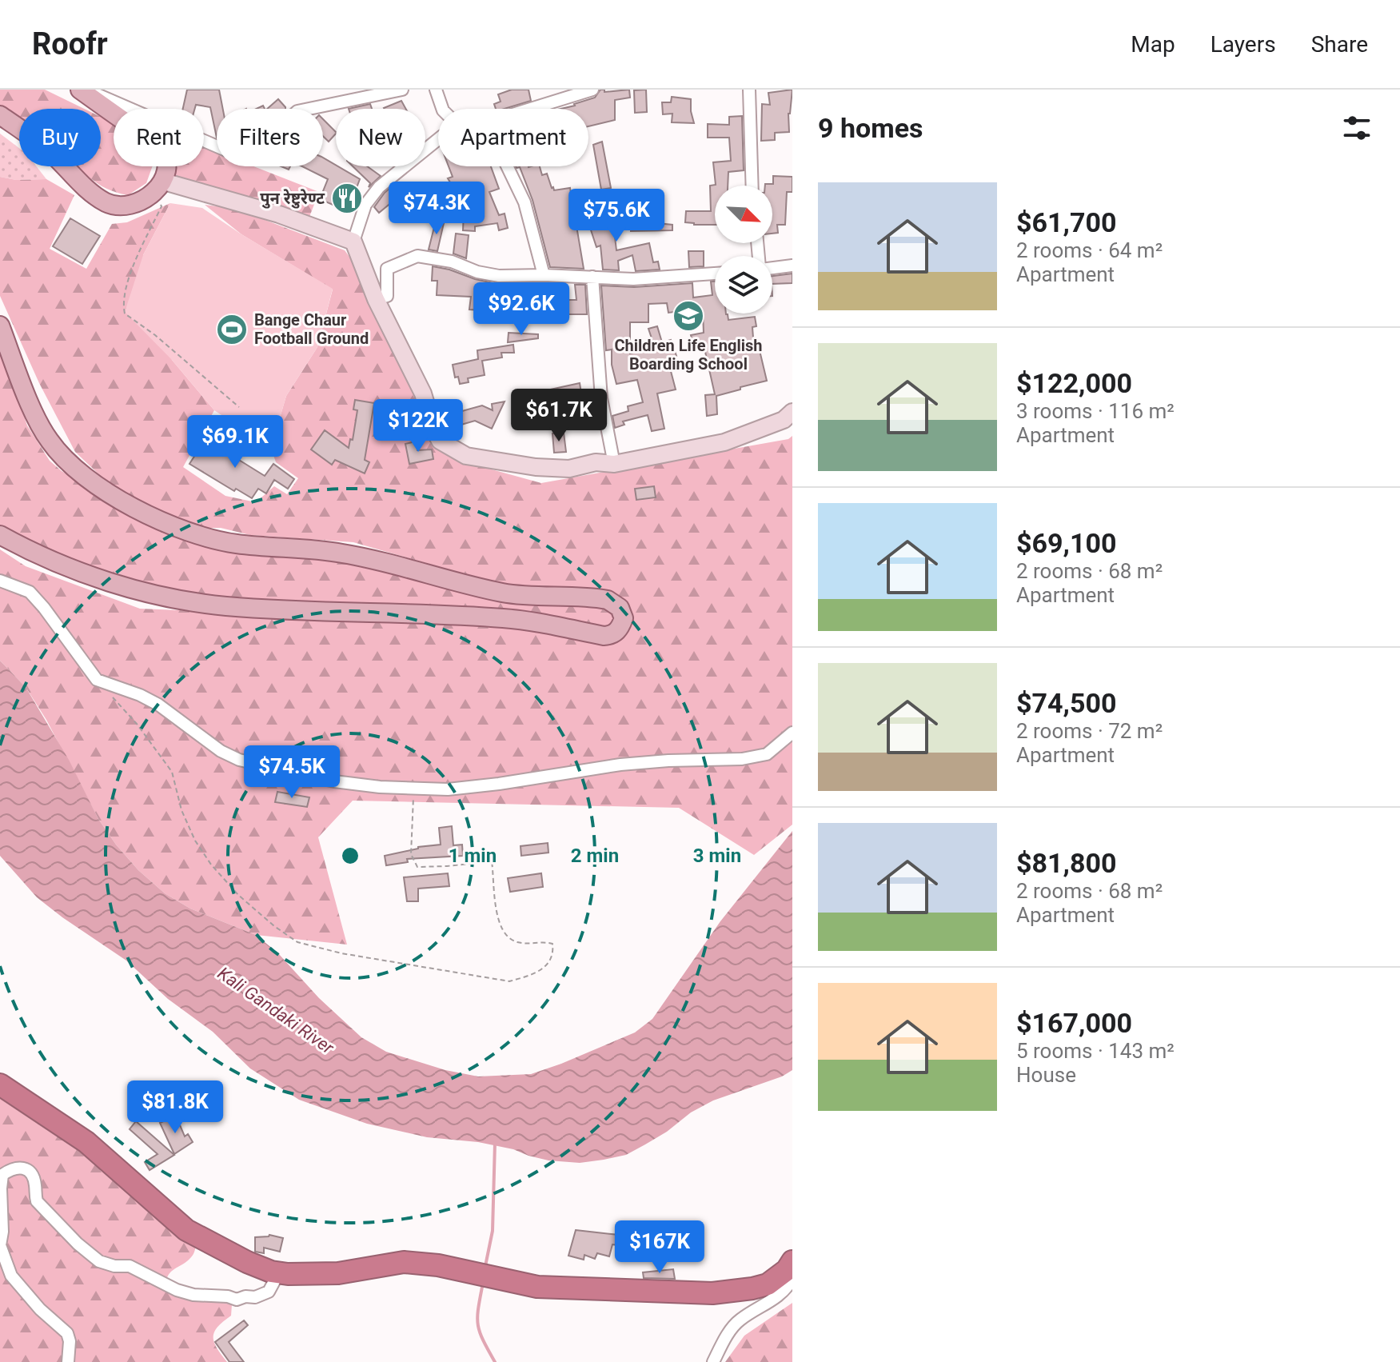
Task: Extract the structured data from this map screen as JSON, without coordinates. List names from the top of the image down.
{
  "water": ["Kali Gandaki River"],
  "places": {
    "restaurant": ["पुन रेष्टुरेण्ट"],
    "school or university": ["Children Life English Boarding School"],
    "sports": ["Bange Chaur Football Ground"]
  },
  "north": "bottom right",
  "page": {
    "header": "Roofr",
    "nav": ["Map", "Layers", "Share"],
    "heading": "9 homes",
    "chip": [
      "Buy",
      "Rent",
      "Filters",
      "New",
      "Apartment"
    ],
    "list": [
      {
        "name": "$61,700",
        "note": "2 rooms · 64 m² · Apartment"
      },
      {
        "name": "$122,000",
        "note": "3 rooms · 116 m² · Apartment"
      },
      {
        "name": "$69,100",
        "note": "2 rooms · 68 m² · Apartment"
      },
      {
        "name": "$74,500",
        "note": "2 rooms · 72 m² · Apartment"
      },
      {
        "name": "$81,800",
        "note": "2 rooms · 68 m² · Apartment"
      },
      {
        "name": "$167,000",
        "note": "5 rooms · 143 m² · House"
      }
    ],
    "price": [
      "$74.3K",
      "$75.6K",
      "$92.6K",
      "$61.7K",
      "$122K",
      "$69.1K",
      "$74.5K",
      "$81.8K",
      "$167K"
    ]
  },
  "rings": ["1 min", "2 min", "3 min"]
}
